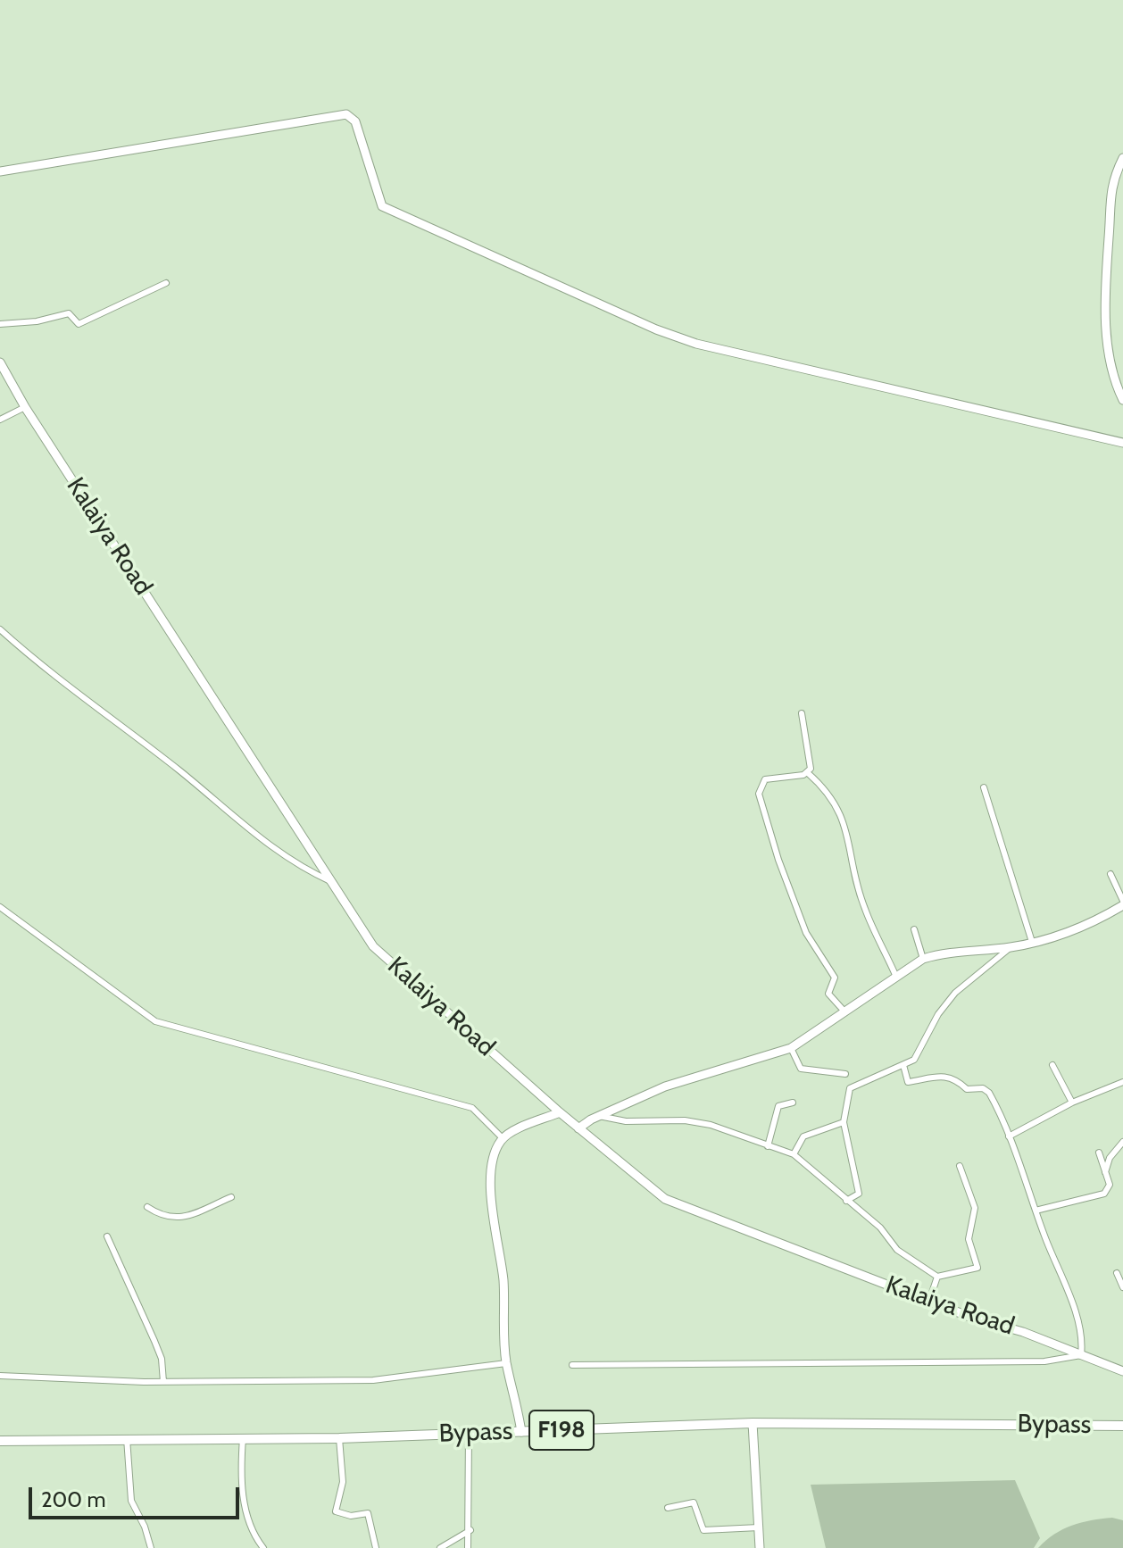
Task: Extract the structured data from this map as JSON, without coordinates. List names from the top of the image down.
{
  "streets": {
    "main road": ["Bypass", "F198"],
    "street": ["Kalaiya Road"]
  },
  "scale_bar": "200 m"
}
